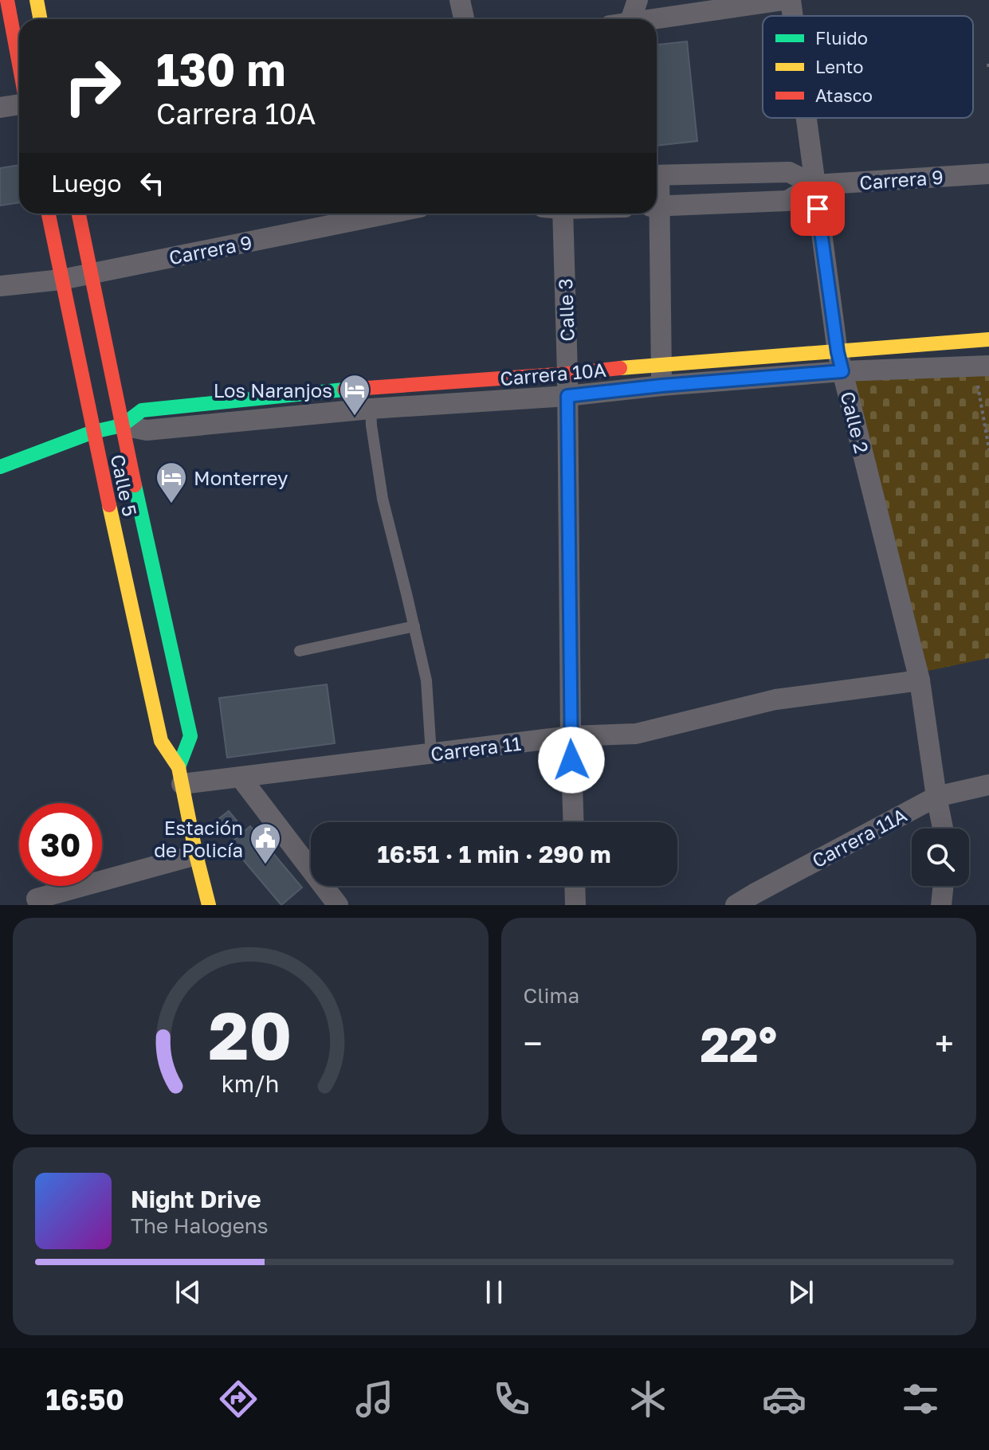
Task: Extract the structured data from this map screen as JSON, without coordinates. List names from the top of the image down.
{
  "streets": {
    "street": [
      "Carrera 9",
      "Calle 3",
      "Carrera 10A",
      "Calle 2",
      "Calle 5",
      "Carrera 11",
      "Carrera 11A"
    ]
  },
  "crossings": [
    ["Carrera 9", "Calle 2"],
    ["Carrera 9", "Calle 5"],
    ["Calle 3", "Carrera 10A"],
    ["Calle 3", "Carrera 11"],
    ["Carrera 10A", "Calle 2"],
    ["Carrera 10A", "Calle 5"],
    ["Calle 2", "Carrera 11"],
    ["Calle 2", "Carrera 11A"],
    ["Calle 5", "Carrera 11"]
  ],
  "places": {
    "hotel": ["Los Naranjos", "Monterrey"],
    "public building": ["Estación de Policía"]
  },
  "legend": ["Fluido", "Lento", "Atasco"],
  "page": {
    "turn": ["130 m", "Carrera 10A"],
    "then": "Luego",
    "limit": "30",
    "trip": "16:51 · 1 min · 290 m",
    "tile": "Clima",
    "heat": ["−", "22°", "+"],
    "song": ["Night Drive", "The Halogens"],
    "tabs": "16:50",
    "gauge": ["20", "km/h"]
  }
}
